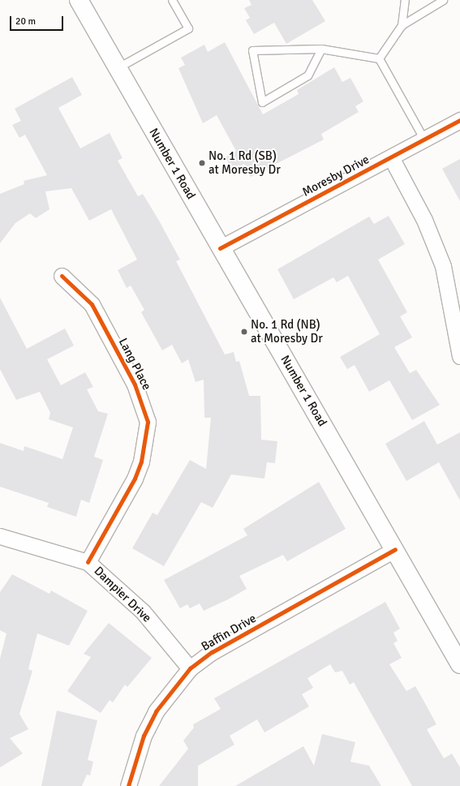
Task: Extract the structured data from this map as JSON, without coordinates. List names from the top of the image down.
{
  "streets": {
    "main road": ["Number 1 Road"],
    "street": [
      "Moresby Drive",
      "Lang Place",
      "Dampier Drive",
      "Baffin Drive"
    ]
  },
  "crossings": [
    ["Number 1 Road", "Moresby Drive"],
    ["Number 1 Road", "Baffin Drive"],
    ["Lang Place", "Dampier Drive"],
    ["Dampier Drive", "Baffin Drive"]
  ],
  "places": ["No. 1 Rd (SB) at Moresby Dr", "No. 1 Rd (NB) at Moresby Dr"],
  "scale_bar": "20 m"
}
